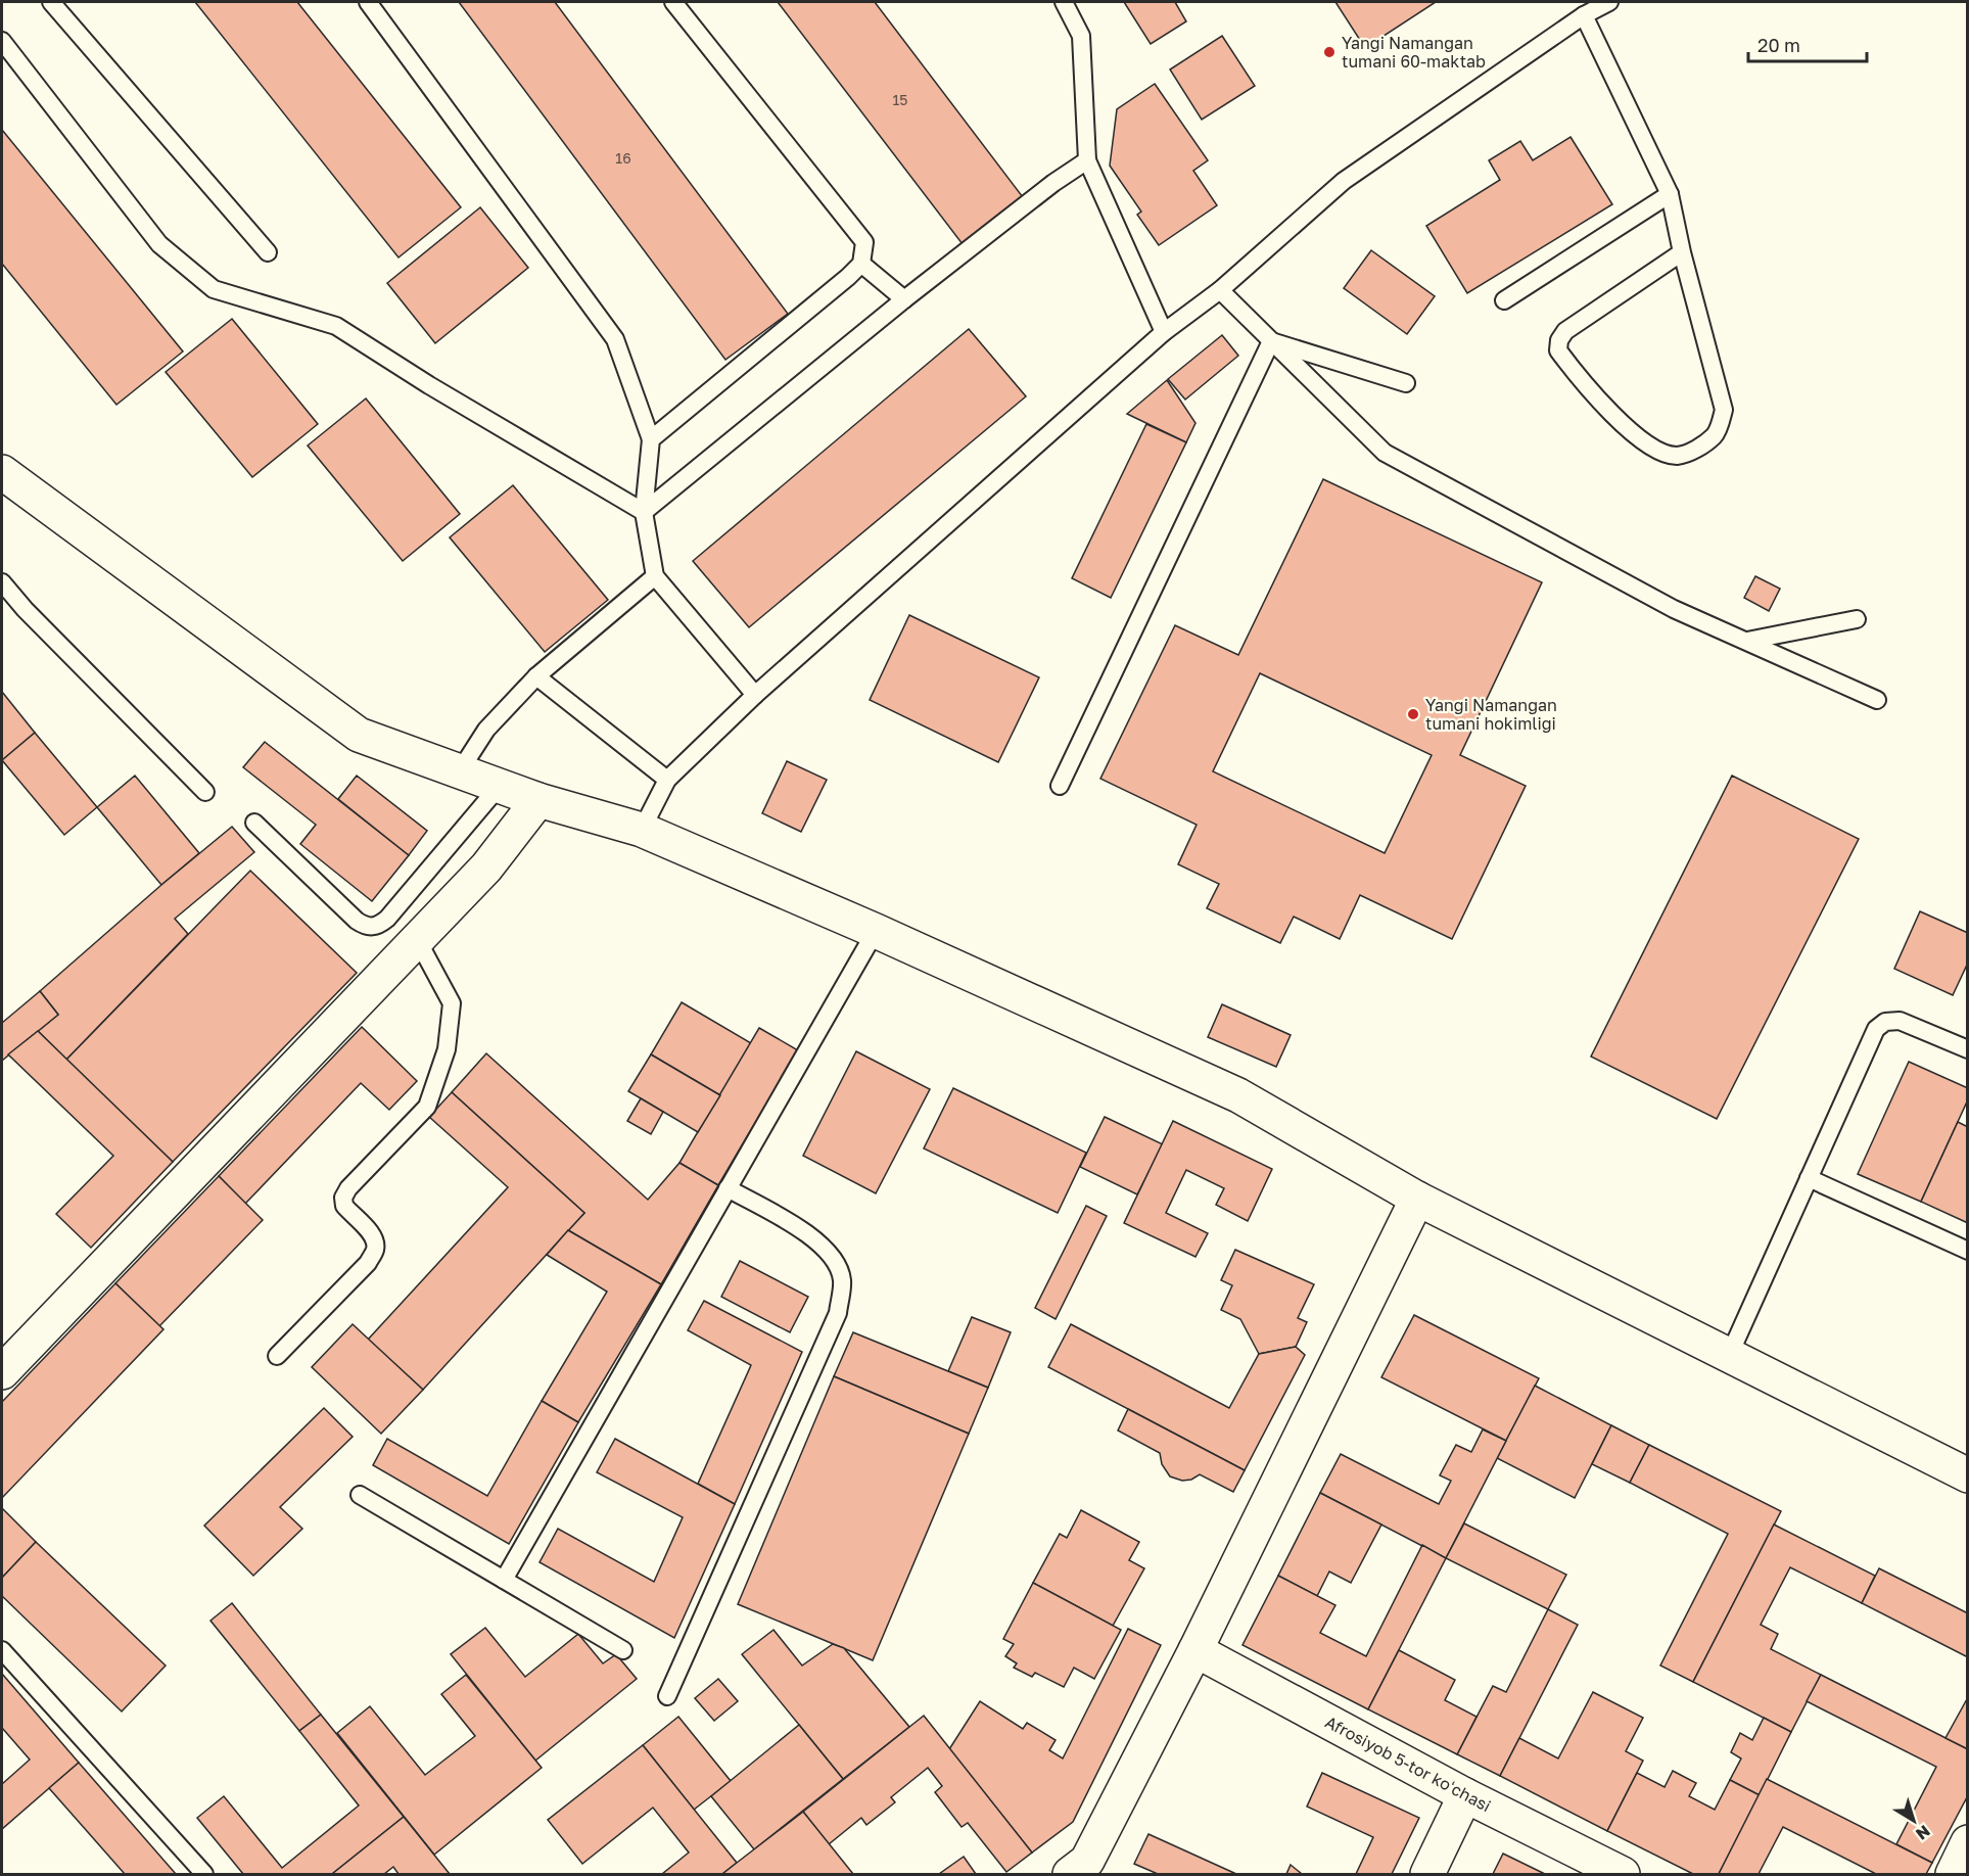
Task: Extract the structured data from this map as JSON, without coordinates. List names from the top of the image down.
{
  "streets": {
    "street": ["Afrosiyob 5-tor koʻchasi"]
  },
  "places": ["Yangi Namangan tumani 60-maktab", "Yangi Namangan tumani hokimligi"],
  "house_numbers": ["15", "16"],
  "scale_bar": "20 m",
  "north": "bottom right"
}
